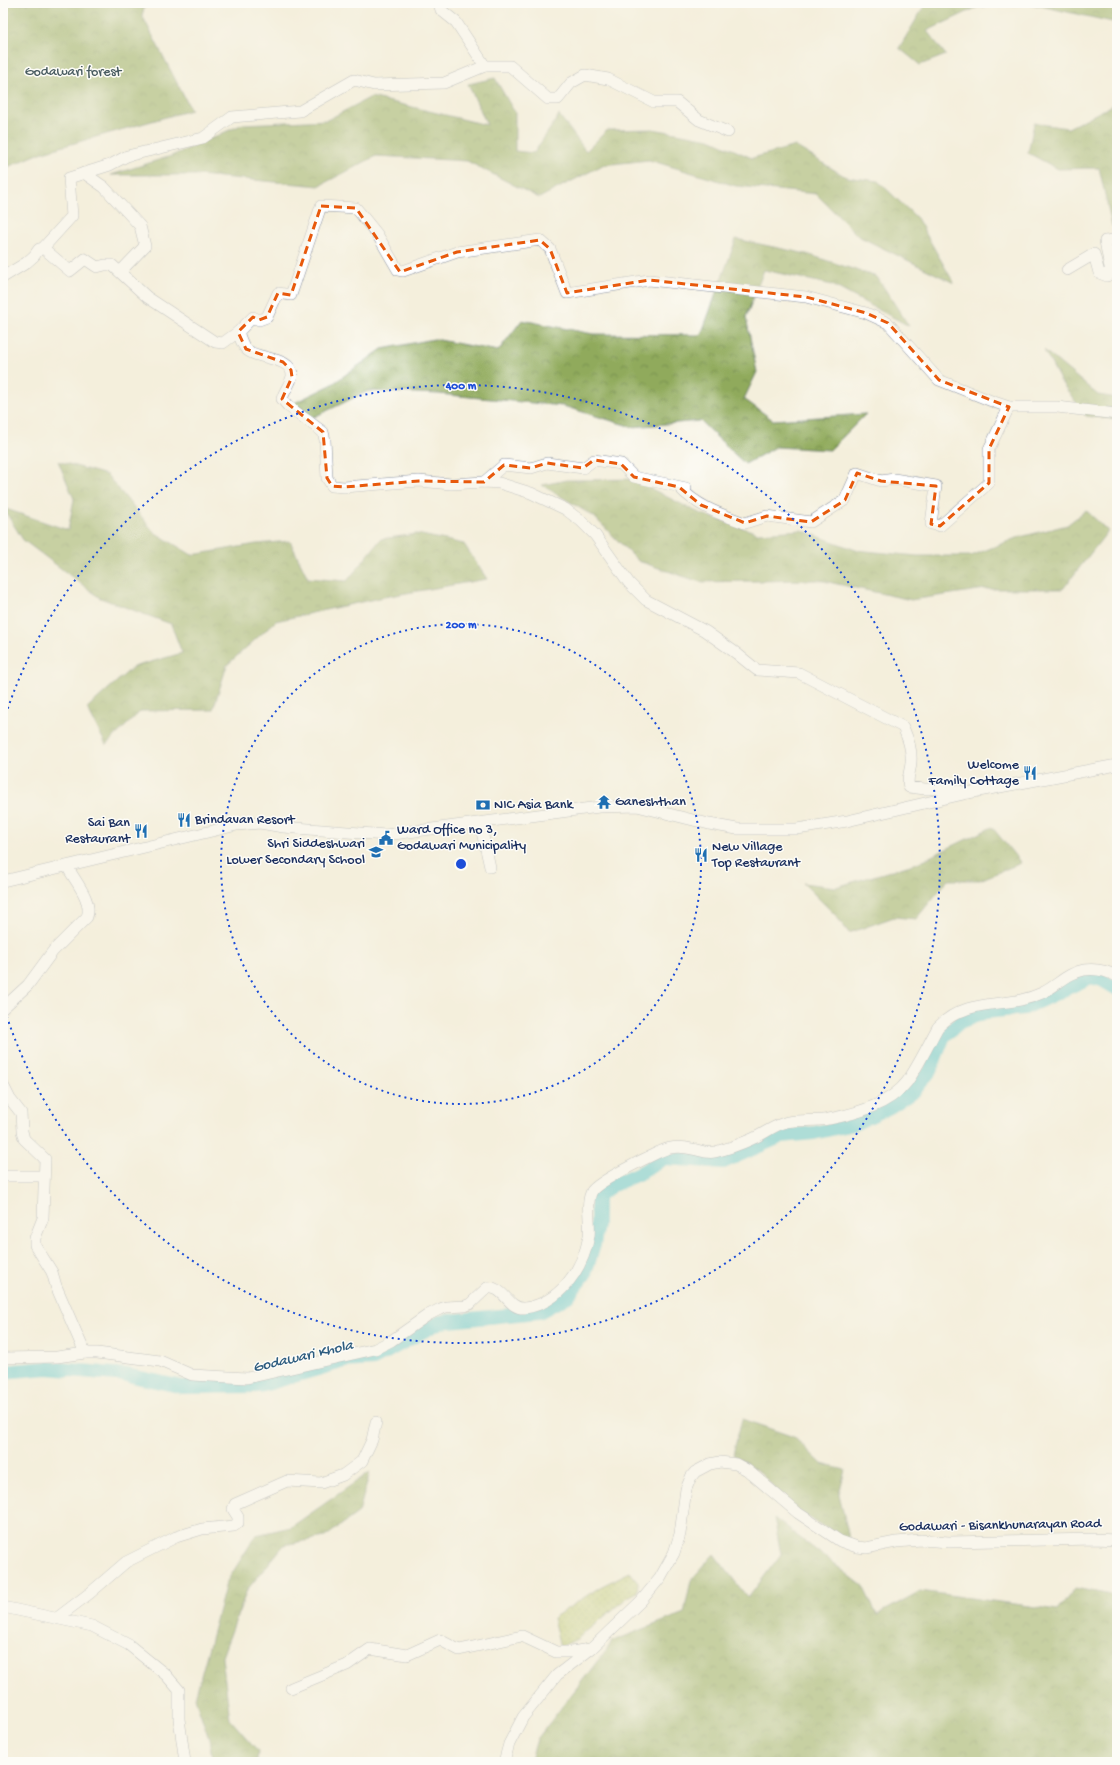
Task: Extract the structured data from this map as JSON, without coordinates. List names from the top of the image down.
{
  "streets": {
    "street": ["Godawari - Bisankhunarayan Road"]
  },
  "water": ["Godawari Khola"],
  "parks": ["Godawari forest"],
  "places": {
    "restaurant": [
      "Welcome Family Cottage",
      "Brindavan Resort",
      "Sai Ban Restaurant",
      "New Village Top Restaurant"
    ],
    "temple": ["Ganeshthan"],
    "bank": ["NIC Asia Bank"],
    "public building": ["Ward Office no 3, Godawari Municipality"],
    "school or university": ["Shri Siddeshwari Lower Secondary School"]
  },
  "rings": ["400 m", "200 m"]
}
